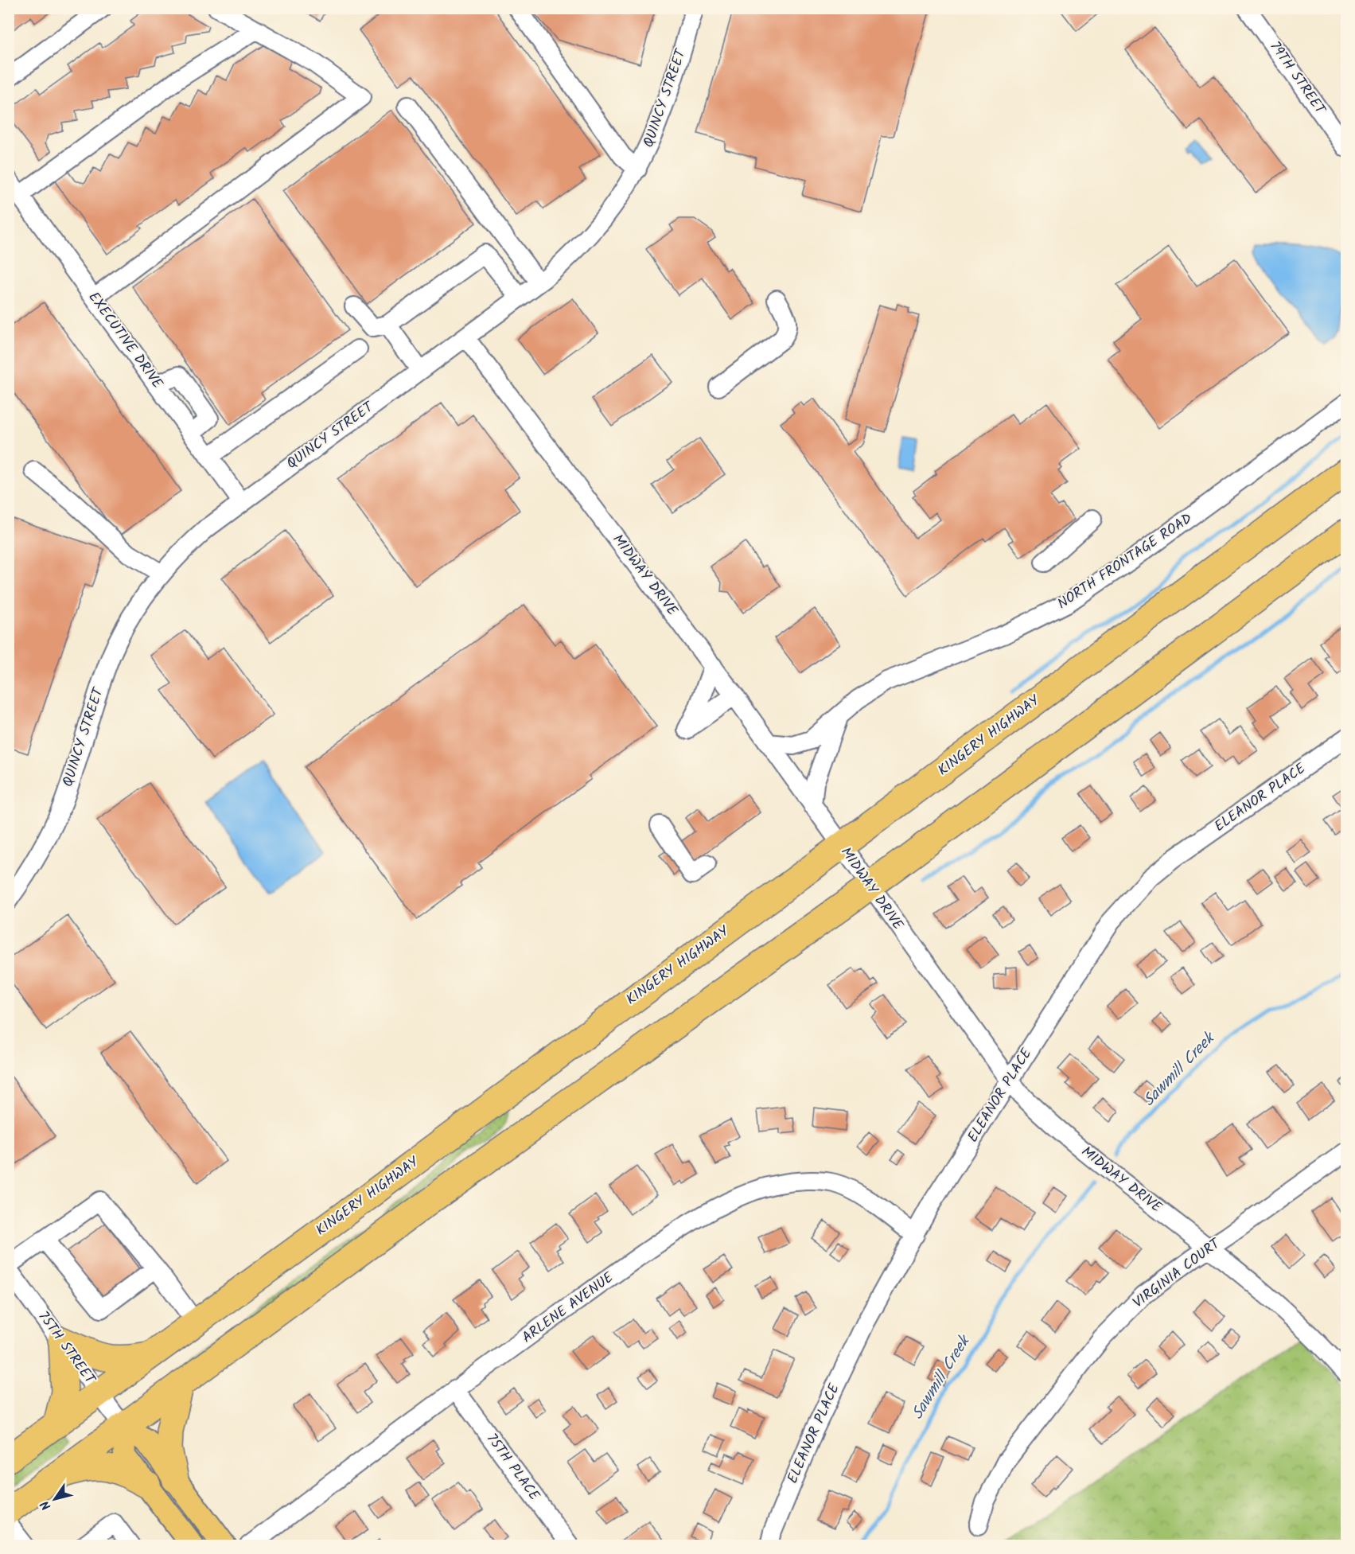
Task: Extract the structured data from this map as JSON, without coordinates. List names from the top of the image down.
{
  "streets": {
    "highway": ["KINGERY HIGHWAY"],
    "main road": ["75TH STREET"],
    "street": [
      "79TH STREET",
      "QUINCY STREET",
      "EXECUTIVE DRIVE",
      "NORTH FRONTAGE ROAD",
      "MIDWAY DRIVE",
      "ELEANOR PLACE",
      "VIRGINIA COURT",
      "ARLENE AVENUE",
      "75TH PLACE"
    ]
  },
  "crossings": [
    ["QUINCY STREET", "EXECUTIVE DRIVE"],
    ["QUINCY STREET", "MIDWAY DRIVE"],
    ["NORTH FRONTAGE ROAD", "MIDWAY DRIVE"],
    ["MIDWAY DRIVE", "KINGERY HIGHWAY"],
    ["MIDWAY DRIVE", "ELEANOR PLACE"],
    ["MIDWAY DRIVE", "VIRGINIA COURT"],
    ["KINGERY HIGHWAY", "75TH STREET"],
    ["ELEANOR PLACE", "ARLENE AVENUE"],
    ["ARLENE AVENUE", "75TH PLACE"]
  ],
  "water": ["Sawmill Creek"],
  "north": "bottom left"
}
